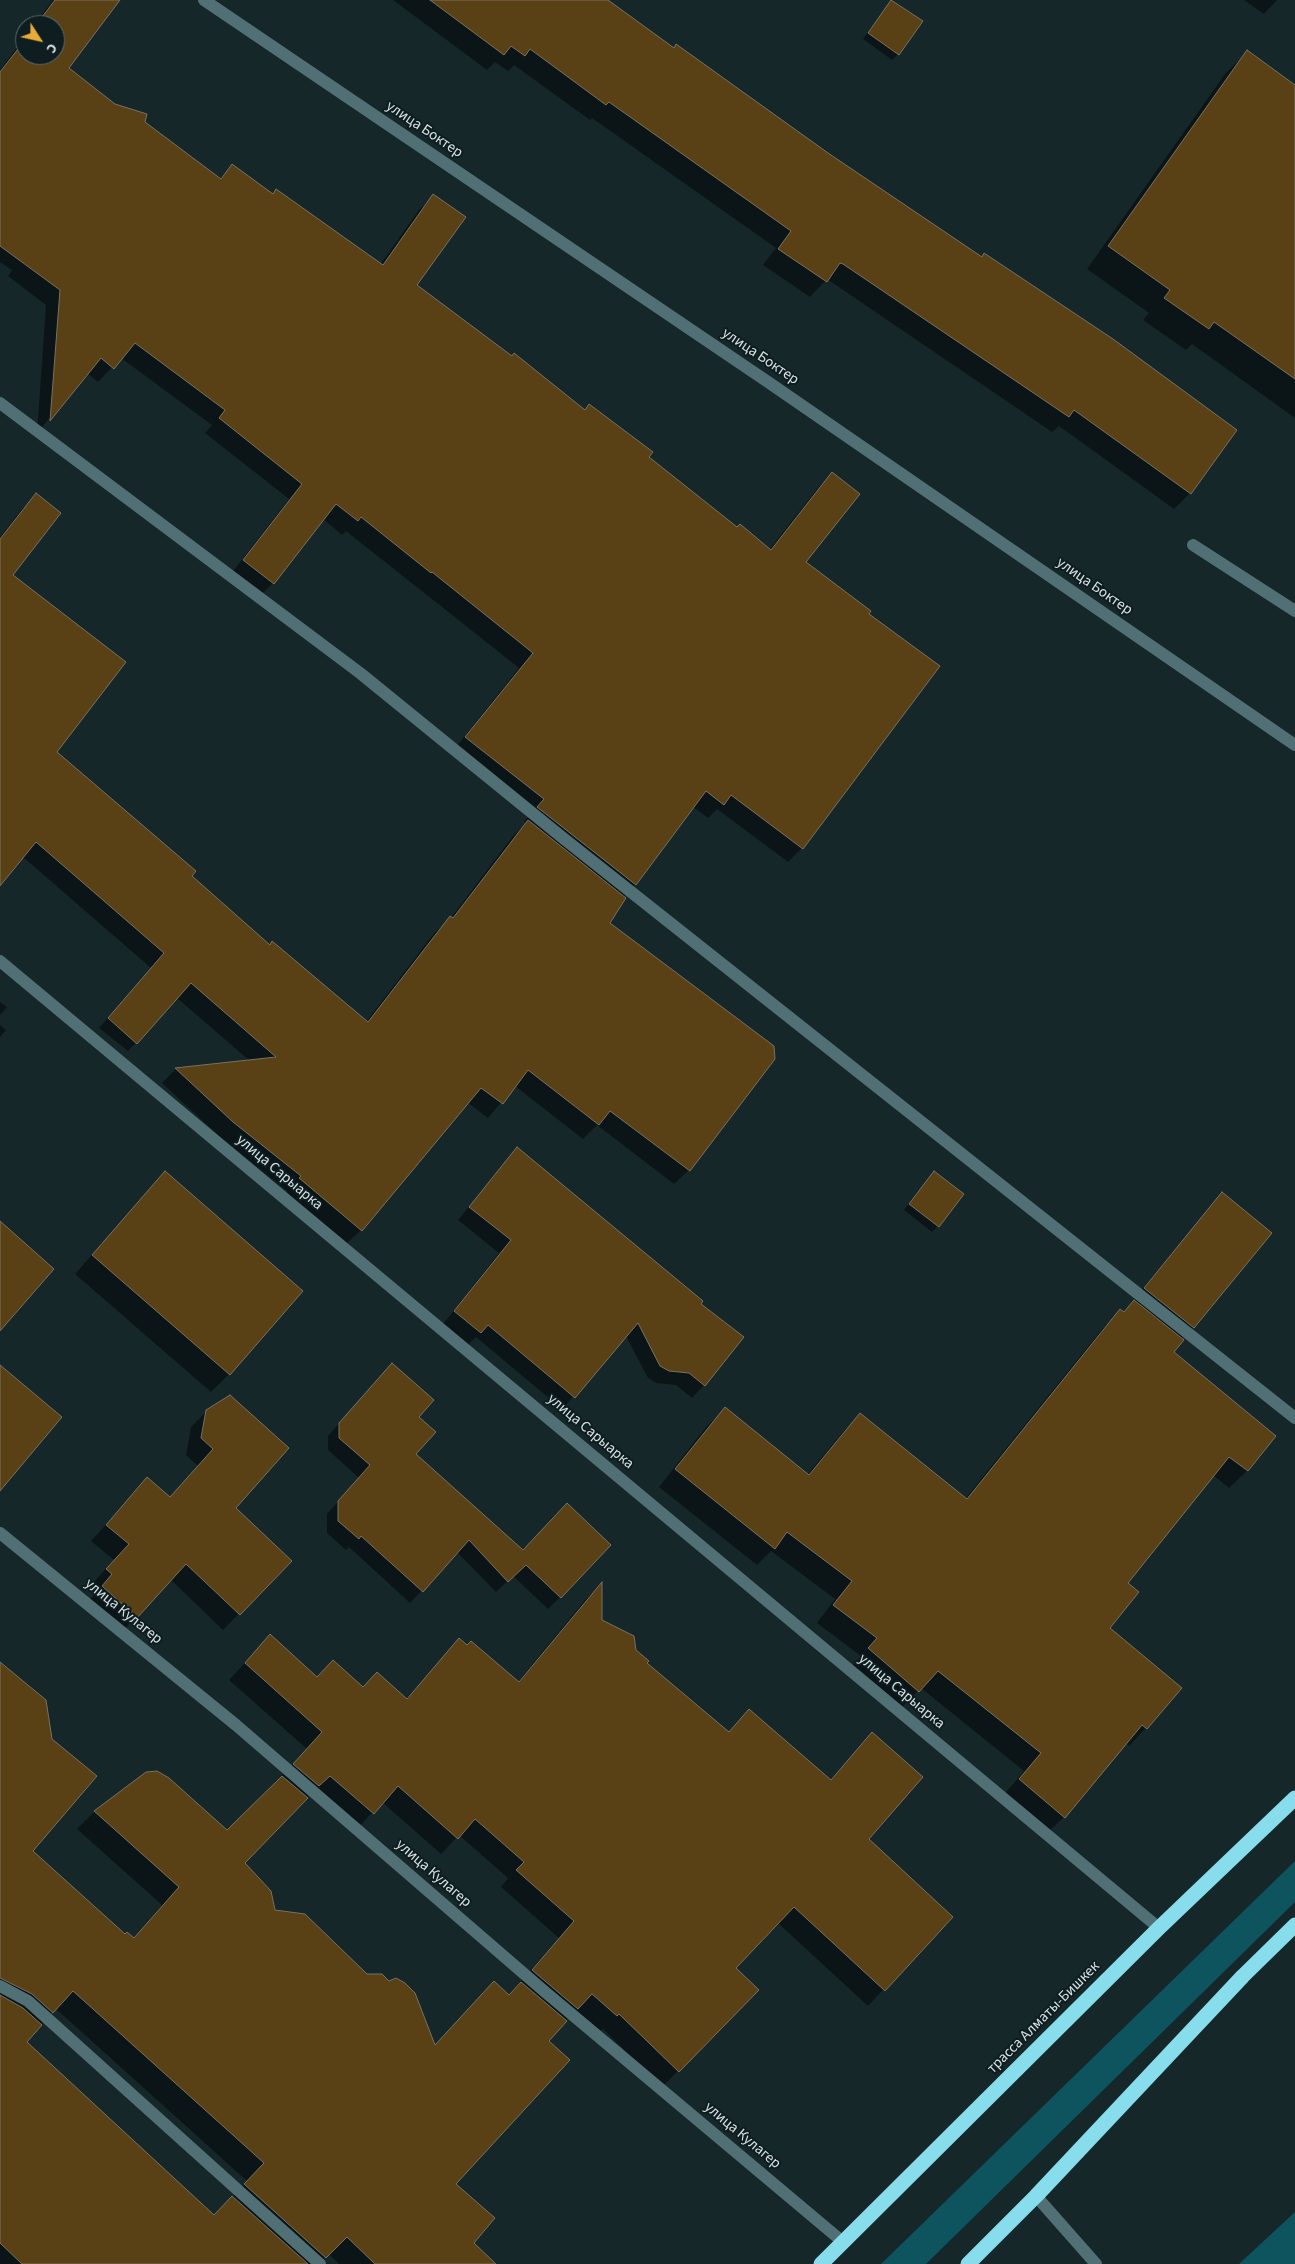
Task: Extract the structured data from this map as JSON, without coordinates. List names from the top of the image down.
{
  "streets": {
    "highway": ["трасса Алматы-Бишкек"],
    "street": ["улица Боктер", "улица Сарыарка", "улица Кулагер"]
  },
  "crossings": [
    ["улица Сарыарка", "трасса Алматы-Бишкек"],
    ["улица Кулагер", "трасса Алматы-Бишкек"]
  ],
  "north": "bottom right"
}
